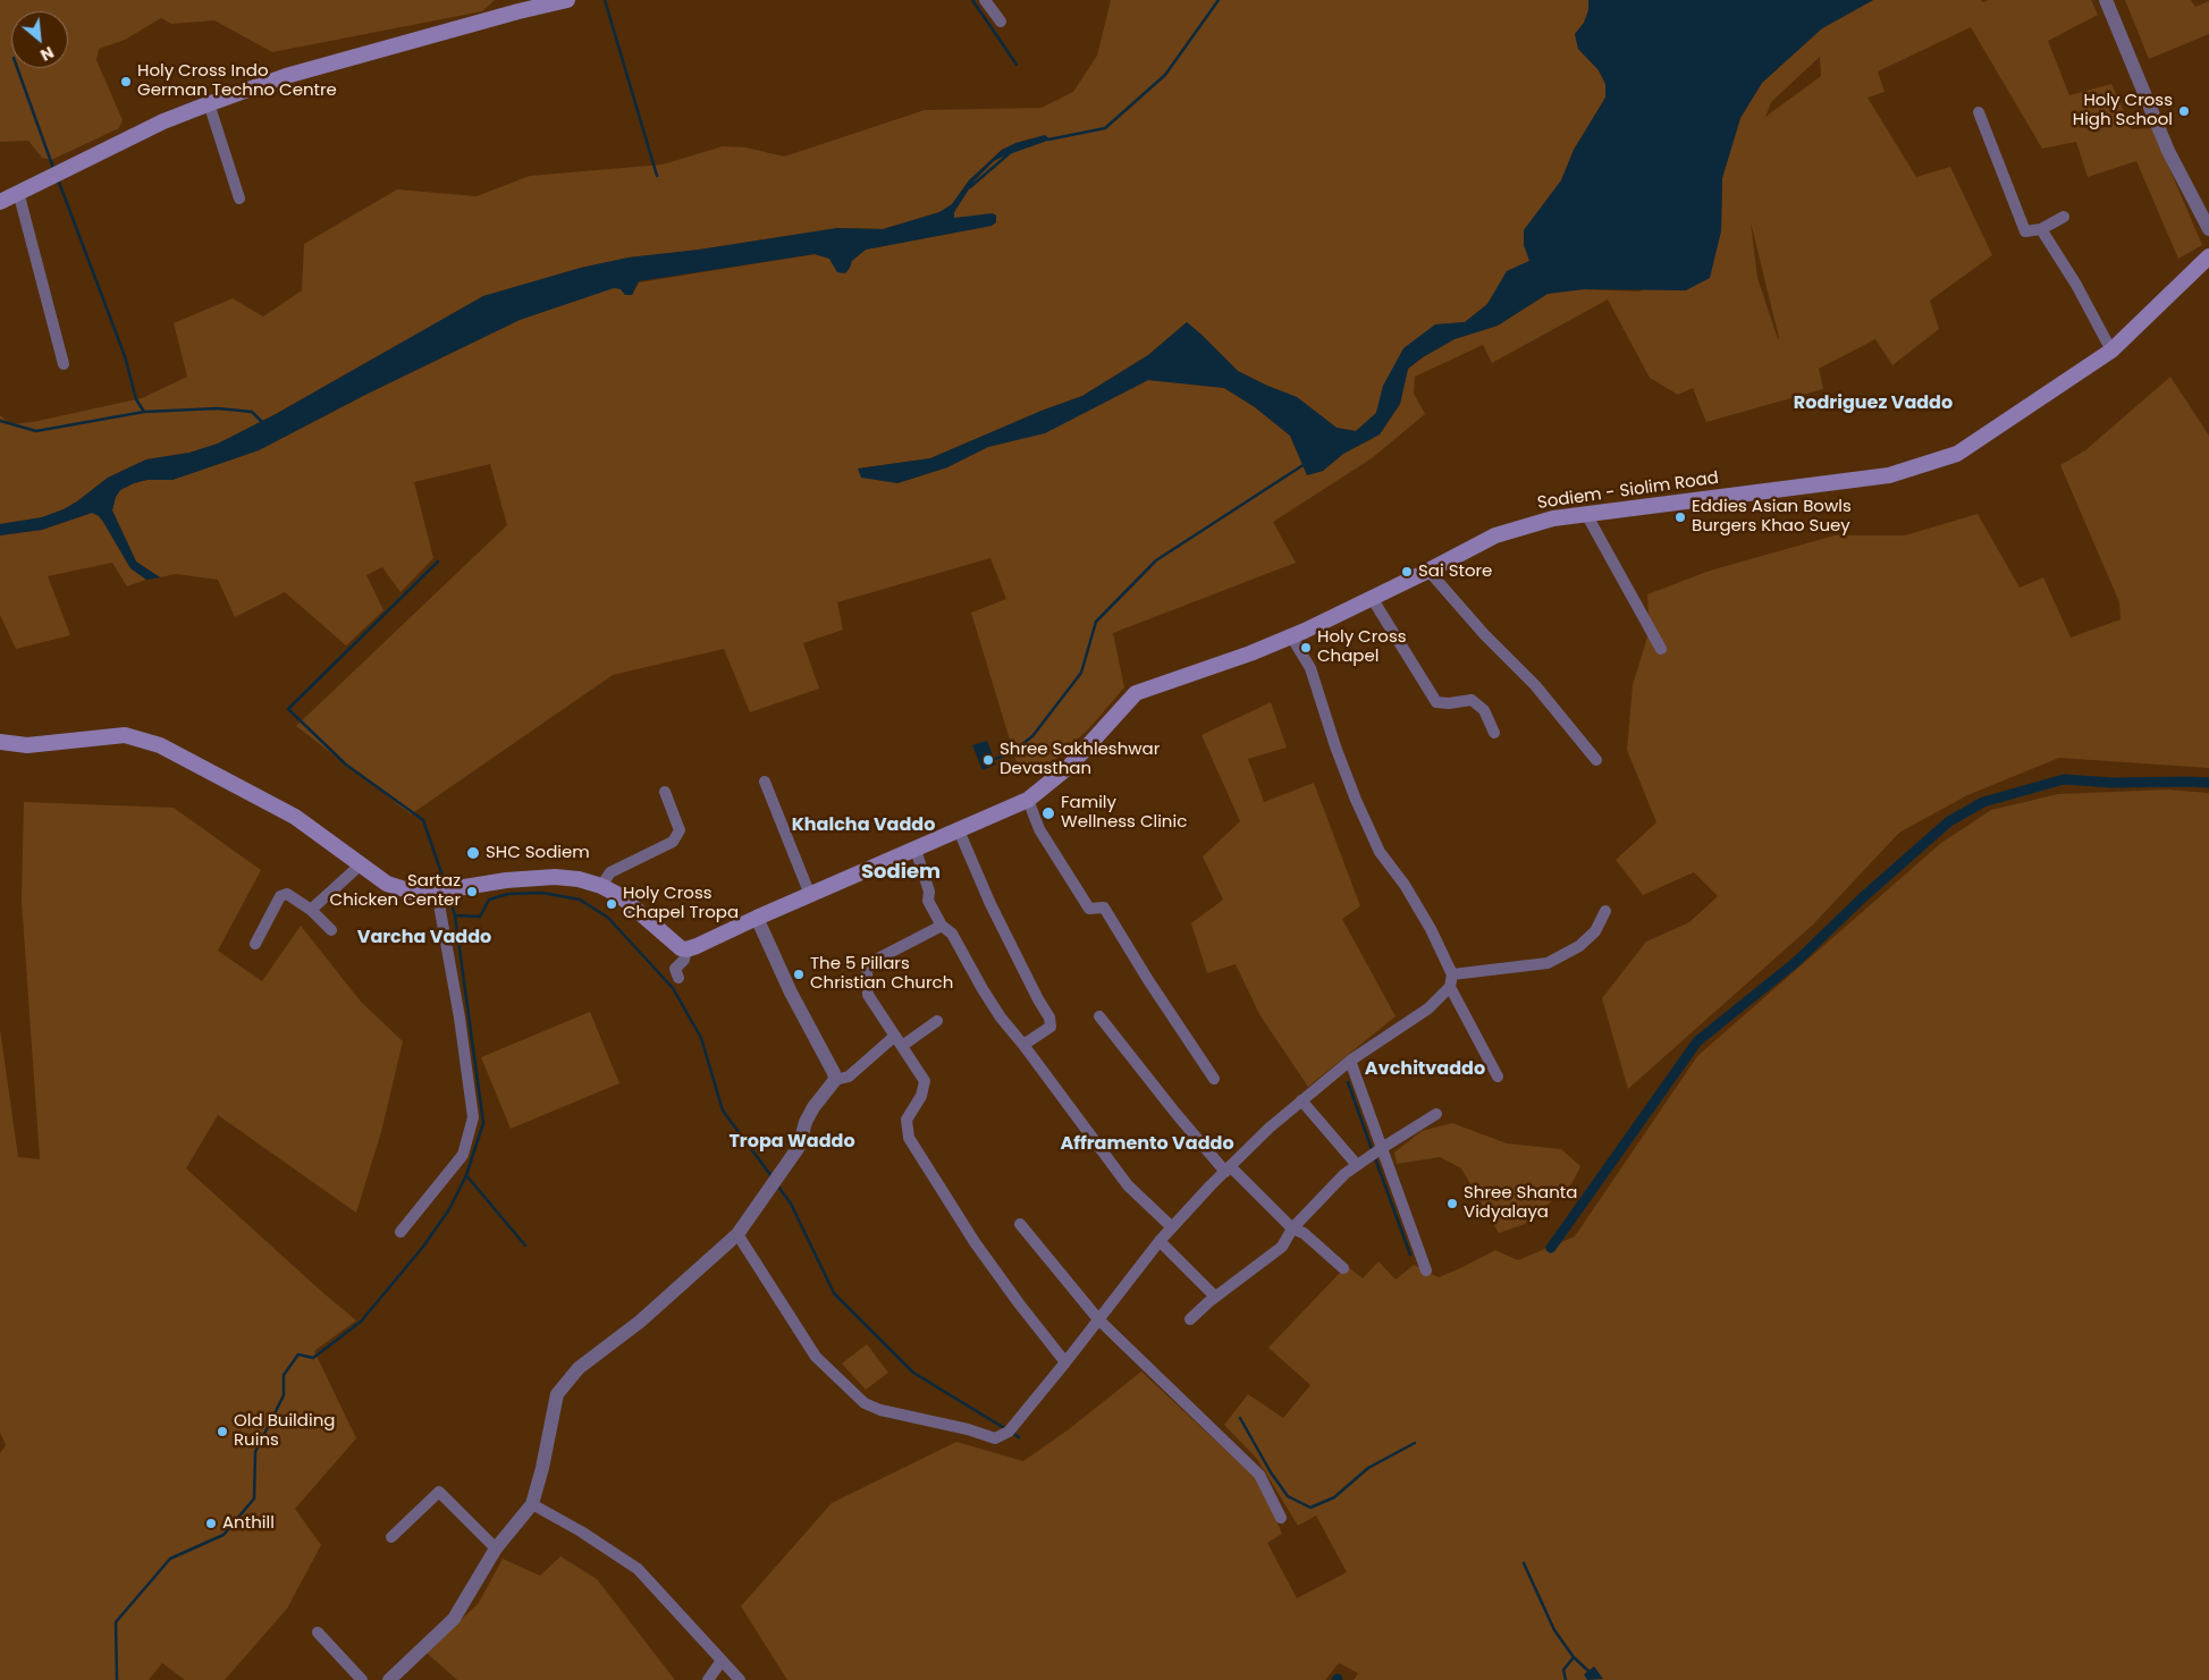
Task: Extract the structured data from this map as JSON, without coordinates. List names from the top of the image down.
{
  "streets": {
    "main road": ["Sodiem - Siolim Road"]
  },
  "districts": [
    "Rodriguez Vaddo",
    "Khalcha Vaddo",
    "Sodiem",
    "Varcha Vaddo",
    "Avchitvaddo",
    "Tropa Waddo",
    "Afframento Vaddo"
  ],
  "places": [
    "Holy Cross Indo German Techno Centre",
    "Holy Cross High School",
    "Eddies Asian Bowls Burgers Khao Suey",
    "Sai Store",
    "Holy Cross Chapel",
    "Shree Sakhleshwar Devasthan",
    "Family Wellness Clinic",
    "SHC Sodiem",
    "Sartaz Chicken Center",
    "Holy Cross Chapel Tropa",
    "The 5 Pillars Christian Church",
    "Shree Shanta Vidyalaya",
    "Old Building Ruins",
    "Anthill"
  ],
  "north": "bottom right"
}
